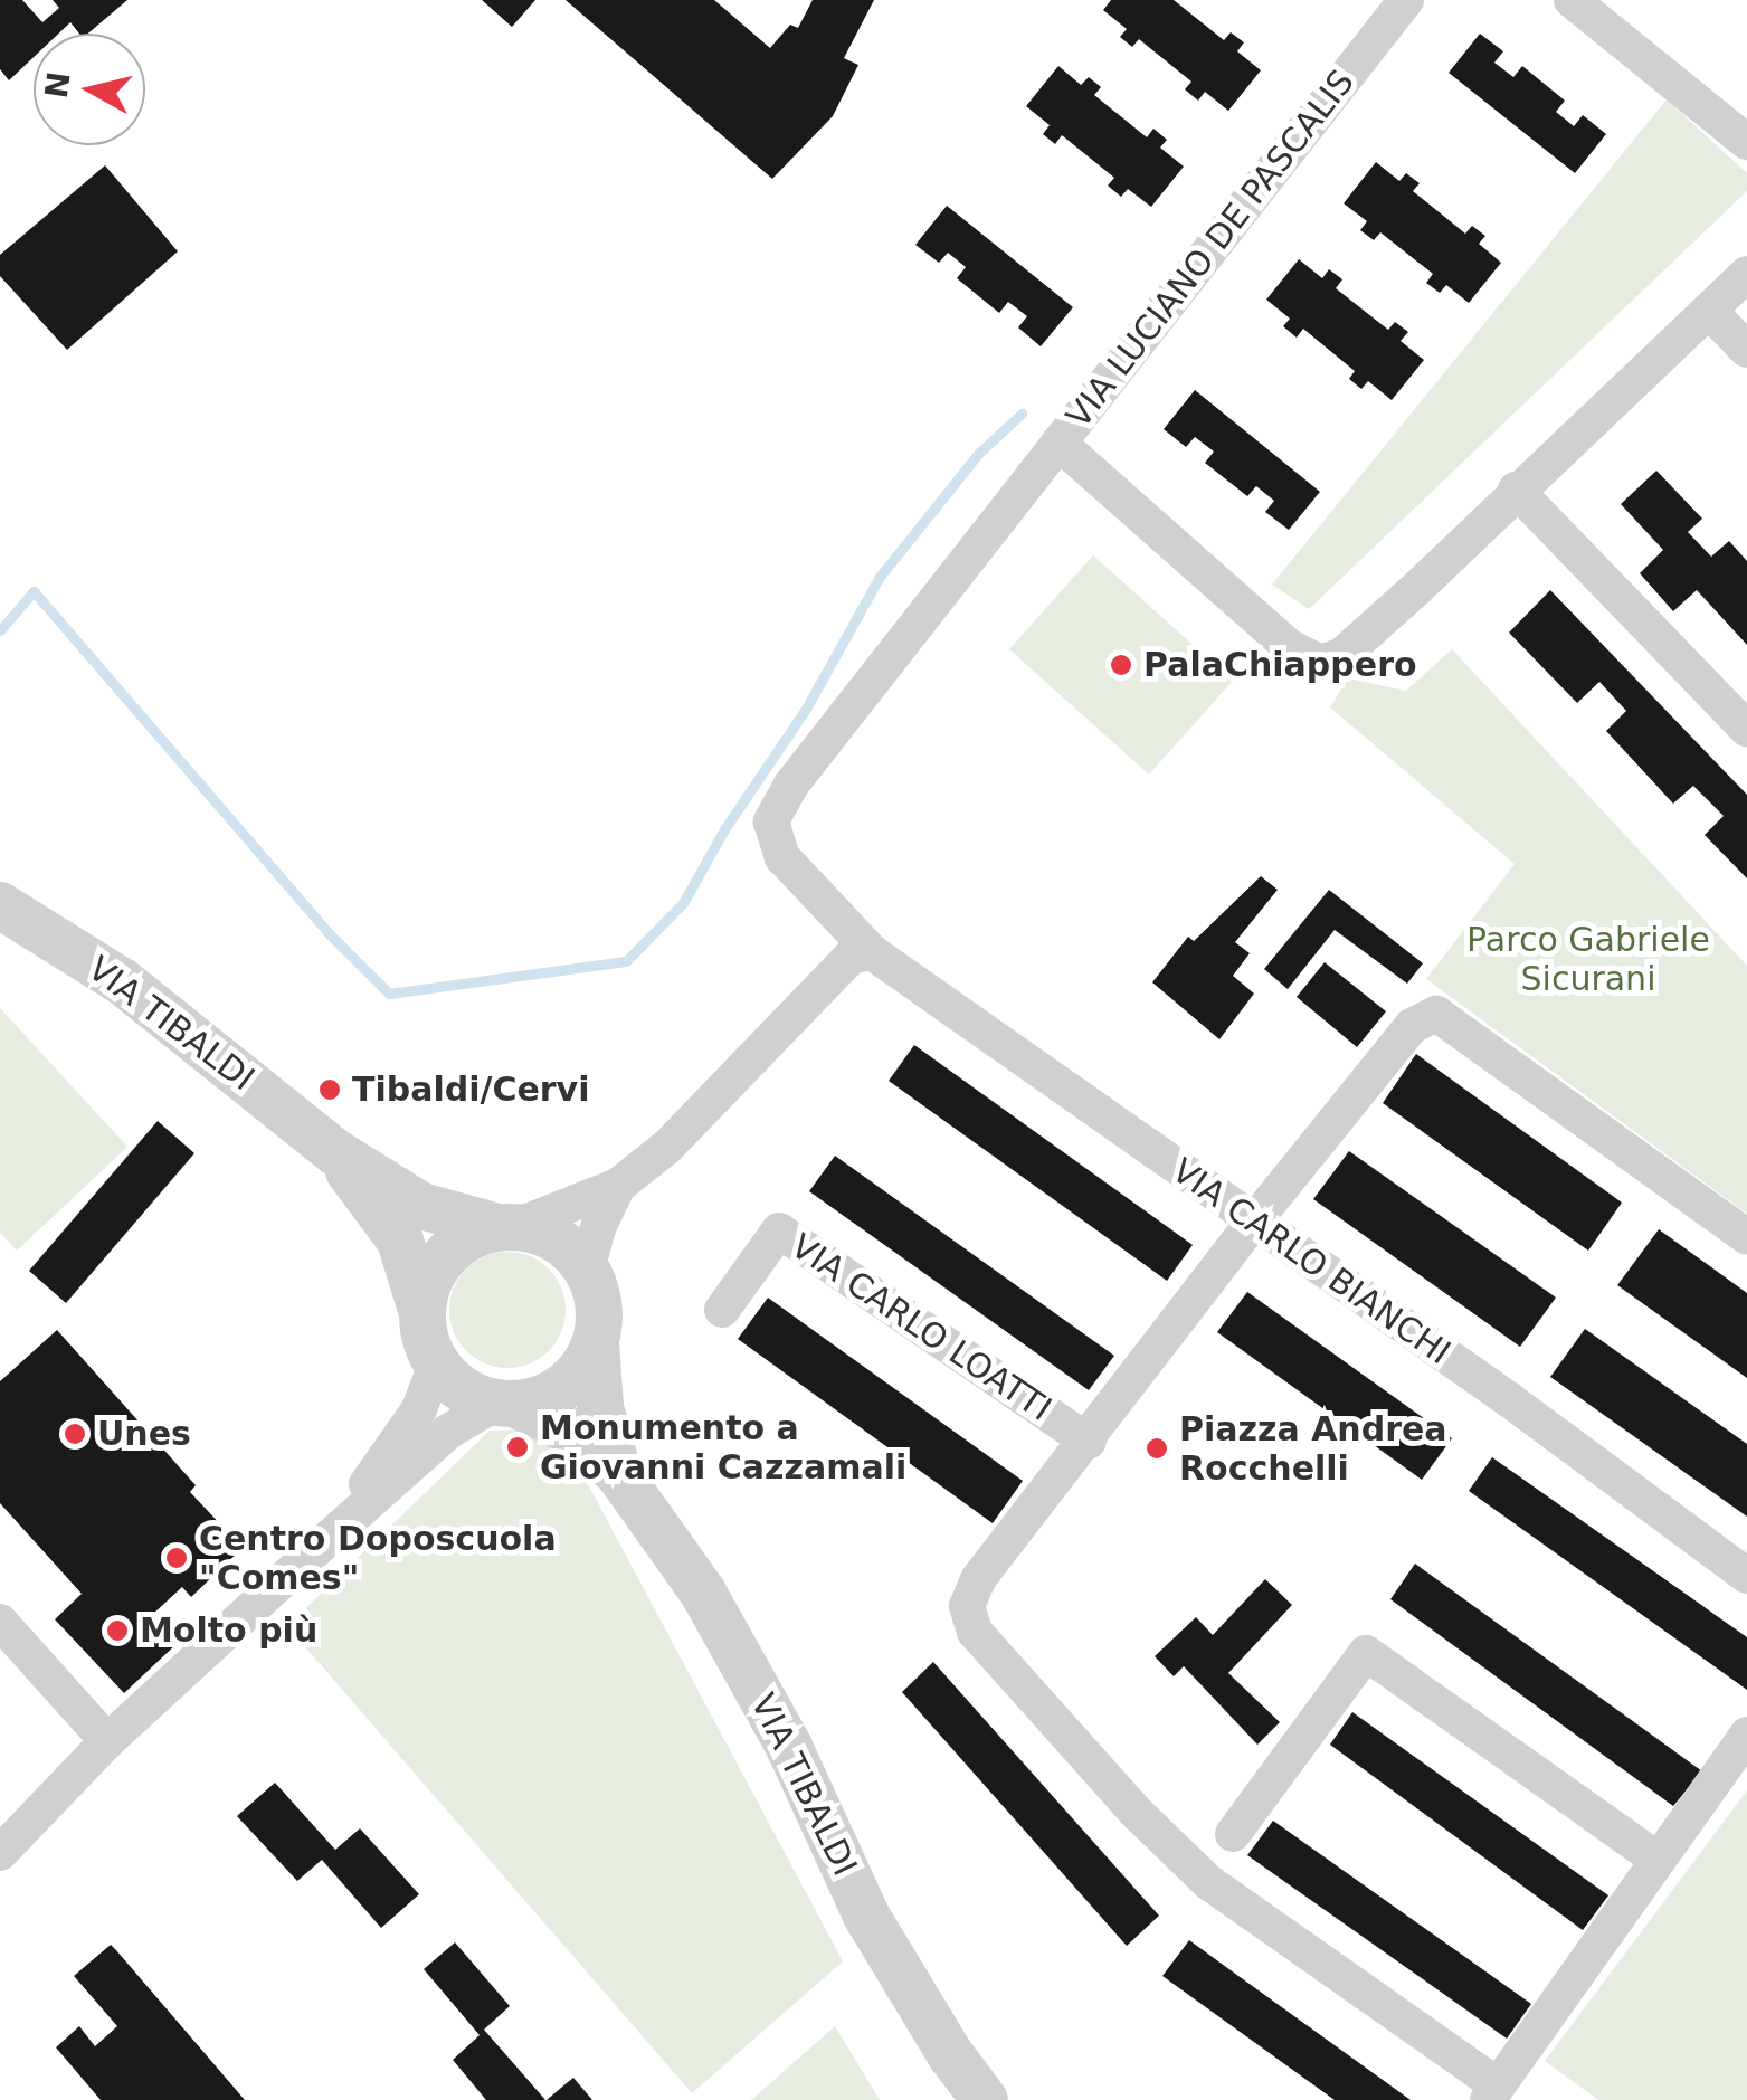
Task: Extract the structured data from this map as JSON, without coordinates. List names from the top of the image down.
{
  "streets": {
    "street": [
      "VIA LUCIANO DE PASCALIS",
      "VIA TIBALDI",
      "VIA CARLO BIANCHI",
      "VIA CARLO LOATTI"
    ]
  },
  "crossings": [
    ["VIA LUCIANO DE PASCALIS", "VIA CARLO BIANCHI"]
  ],
  "parks": ["Parco Gabriele Sicurani"],
  "places": [
    "PalaChiappero",
    "Tibaldi/Cervi",
    "Unes",
    "Monumento a Giovanni Cazzamali",
    "Piazza Andrea Rocchelli",
    "Centro Doposcuola \"Comes\"",
    "Molto più"
  ],
  "north": "left"
}
